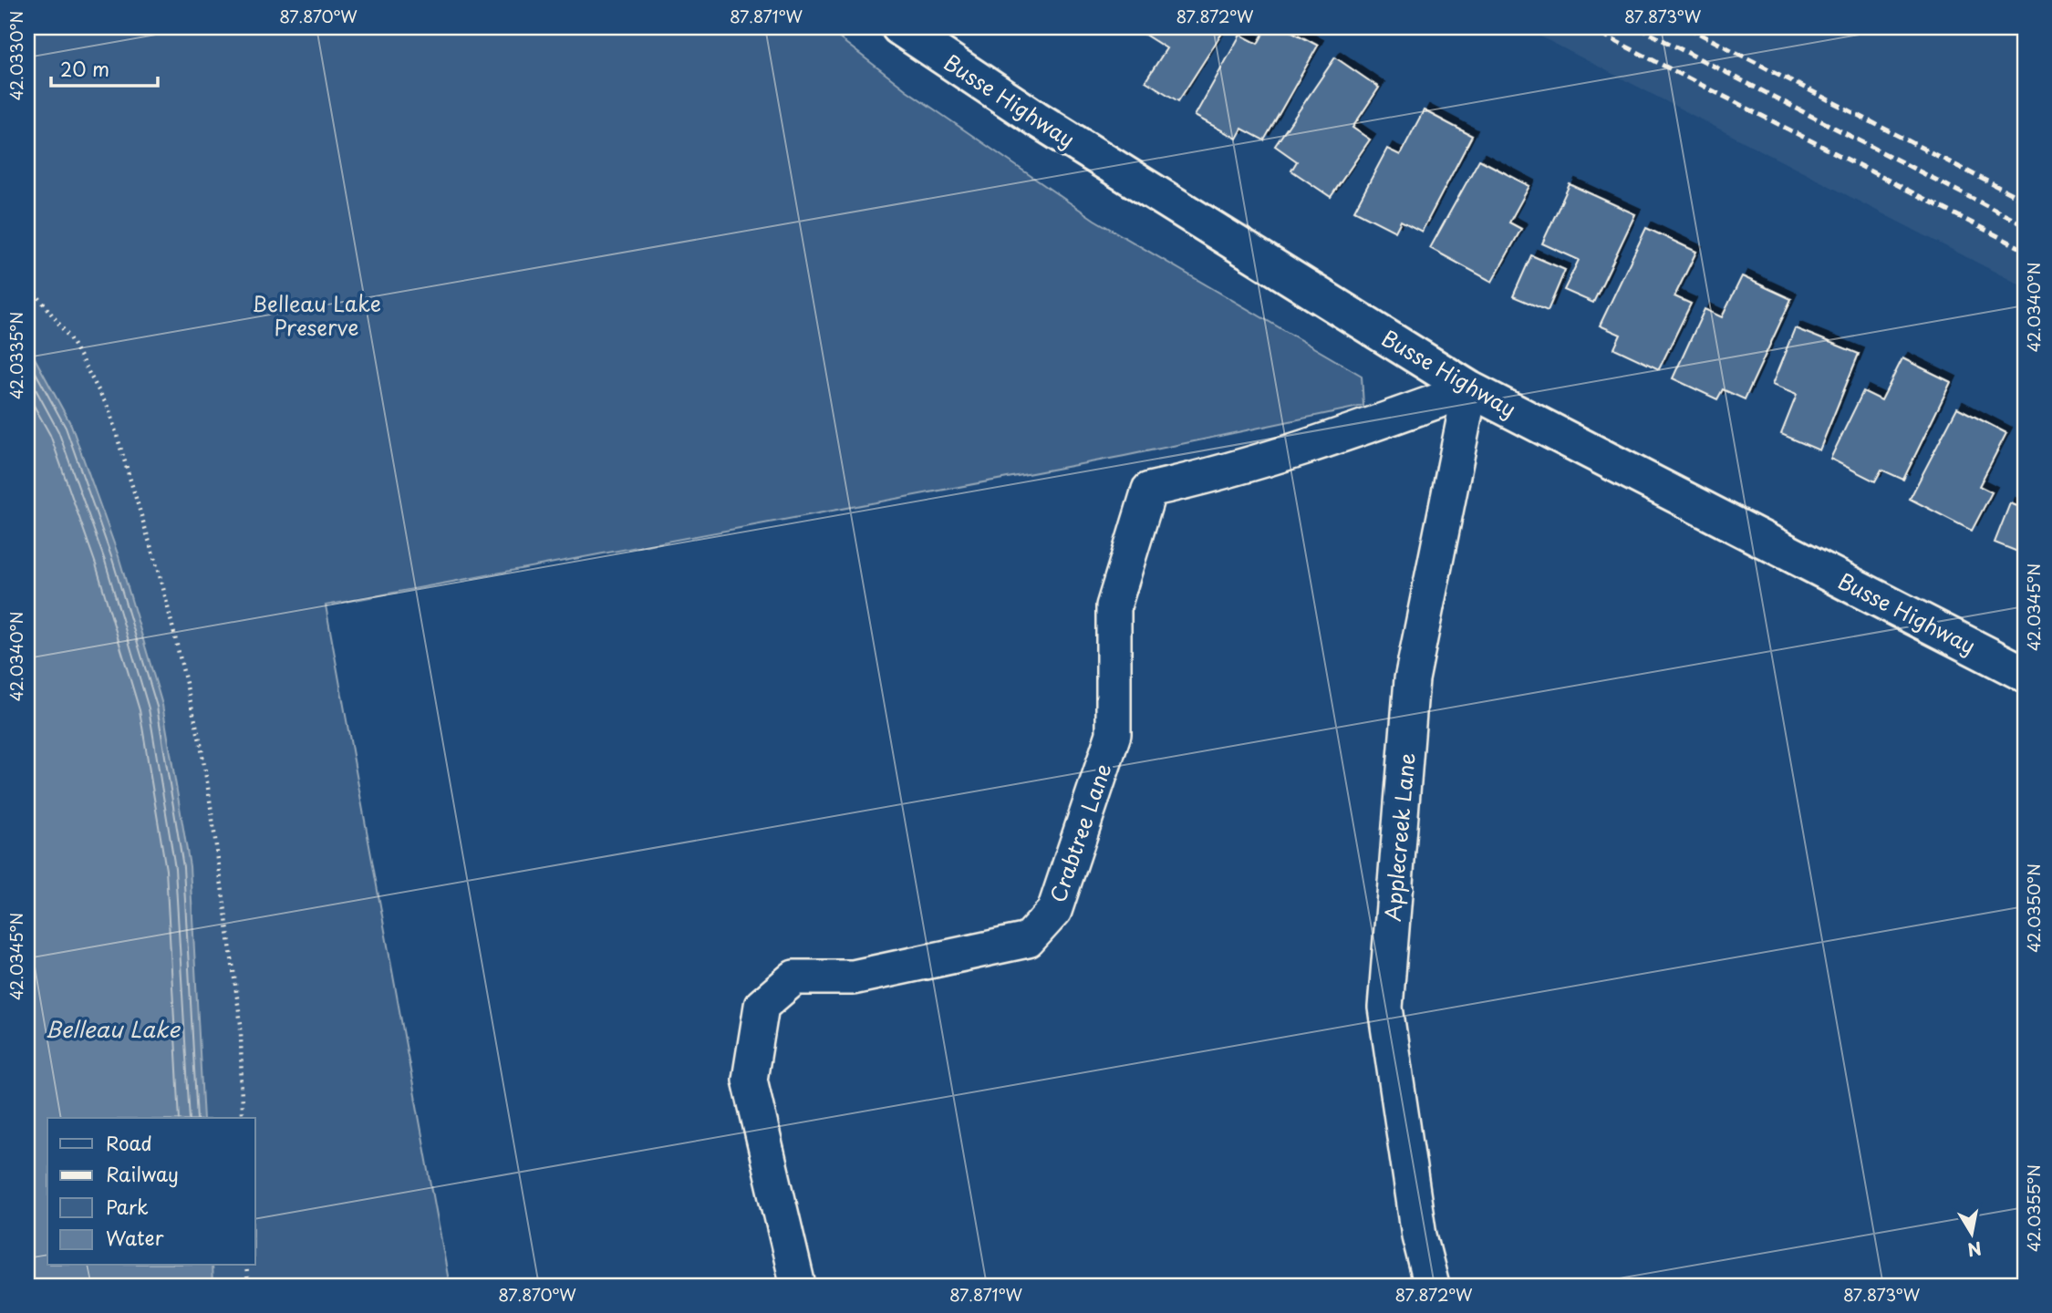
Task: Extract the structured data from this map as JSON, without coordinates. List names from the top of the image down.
{
  "streets": {
    "main road": ["Busse Highway"],
    "street": ["Crabtree Lane", "Applecreek Lane"]
  },
  "crossings": [
    ["Busse Highway", "Crabtree Lane"],
    ["Busse Highway", "Applecreek Lane"],
    ["Crabtree Lane", "Applecreek Lane"]
  ],
  "water": ["Belleau Lake"],
  "parks": ["Belleau Lake Preserve"],
  "legend": [
    "Road",
    "Railway",
    "Park",
    "Water"
  ],
  "scale_bar": "20 m",
  "north": "bottom",
  "coordinates": [
    "87.870°W",
    "87.871°W",
    "87.872°W",
    "87.873°W",
    "42.0330°N",
    "42.0340°N",
    "42.0335°N",
    "42.0345°N",
    "42.0350°N",
    "42.0355°N"
  ]
}
